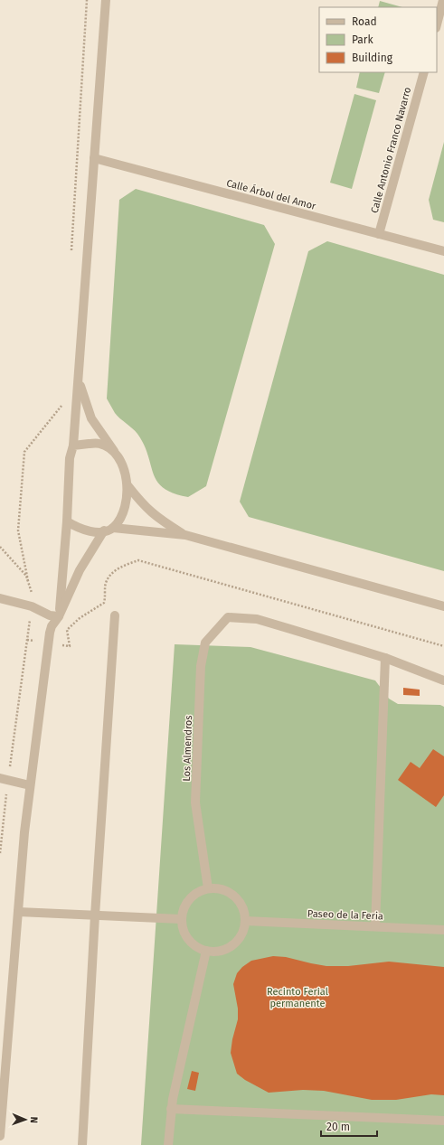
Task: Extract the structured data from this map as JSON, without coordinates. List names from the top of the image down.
{
  "streets": {
    "street": [
      "Calle Antonio Franco Navarro",
      "Calle Árbol del Amor",
      "Los Almendros",
      "Paseo de la Feria"
    ]
  },
  "crossings": [
    ["Calle Antonio Franco Navarro", "Calle Árbol del Amor"],
    ["Los Almendros", "Paseo de la Feria"]
  ],
  "parks": ["Recinto Ferial permanente"],
  "legend": ["Road", "Park", "Building"],
  "scale_bar": "20 m",
  "north": "right"
}
